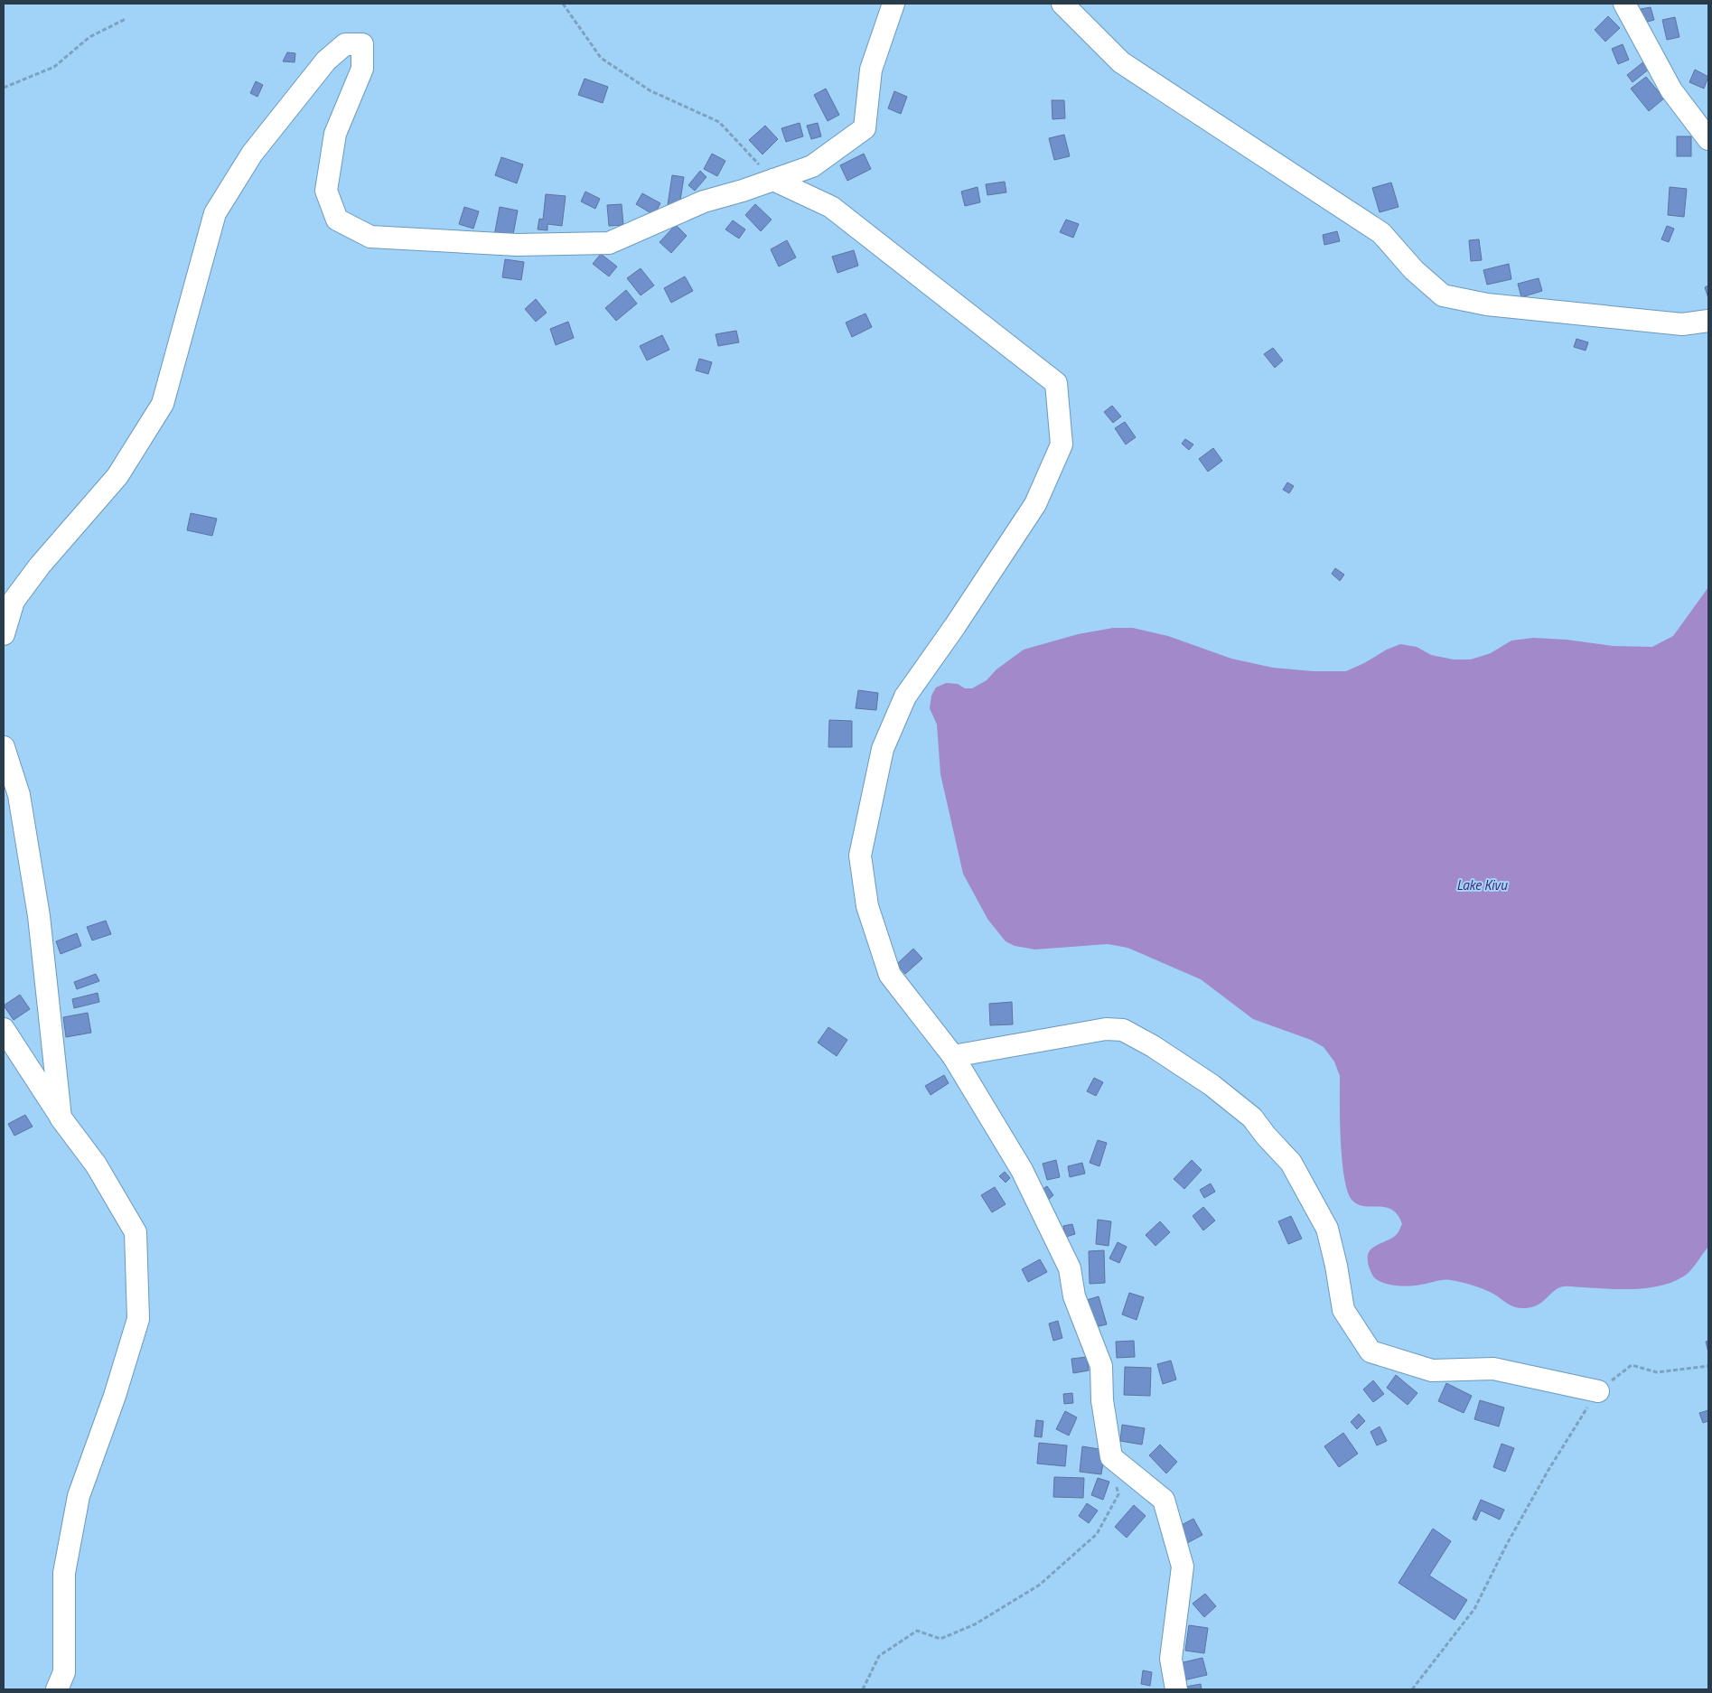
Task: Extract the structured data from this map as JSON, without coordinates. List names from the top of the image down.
{
  "water": ["Lake Kivu"]
}
